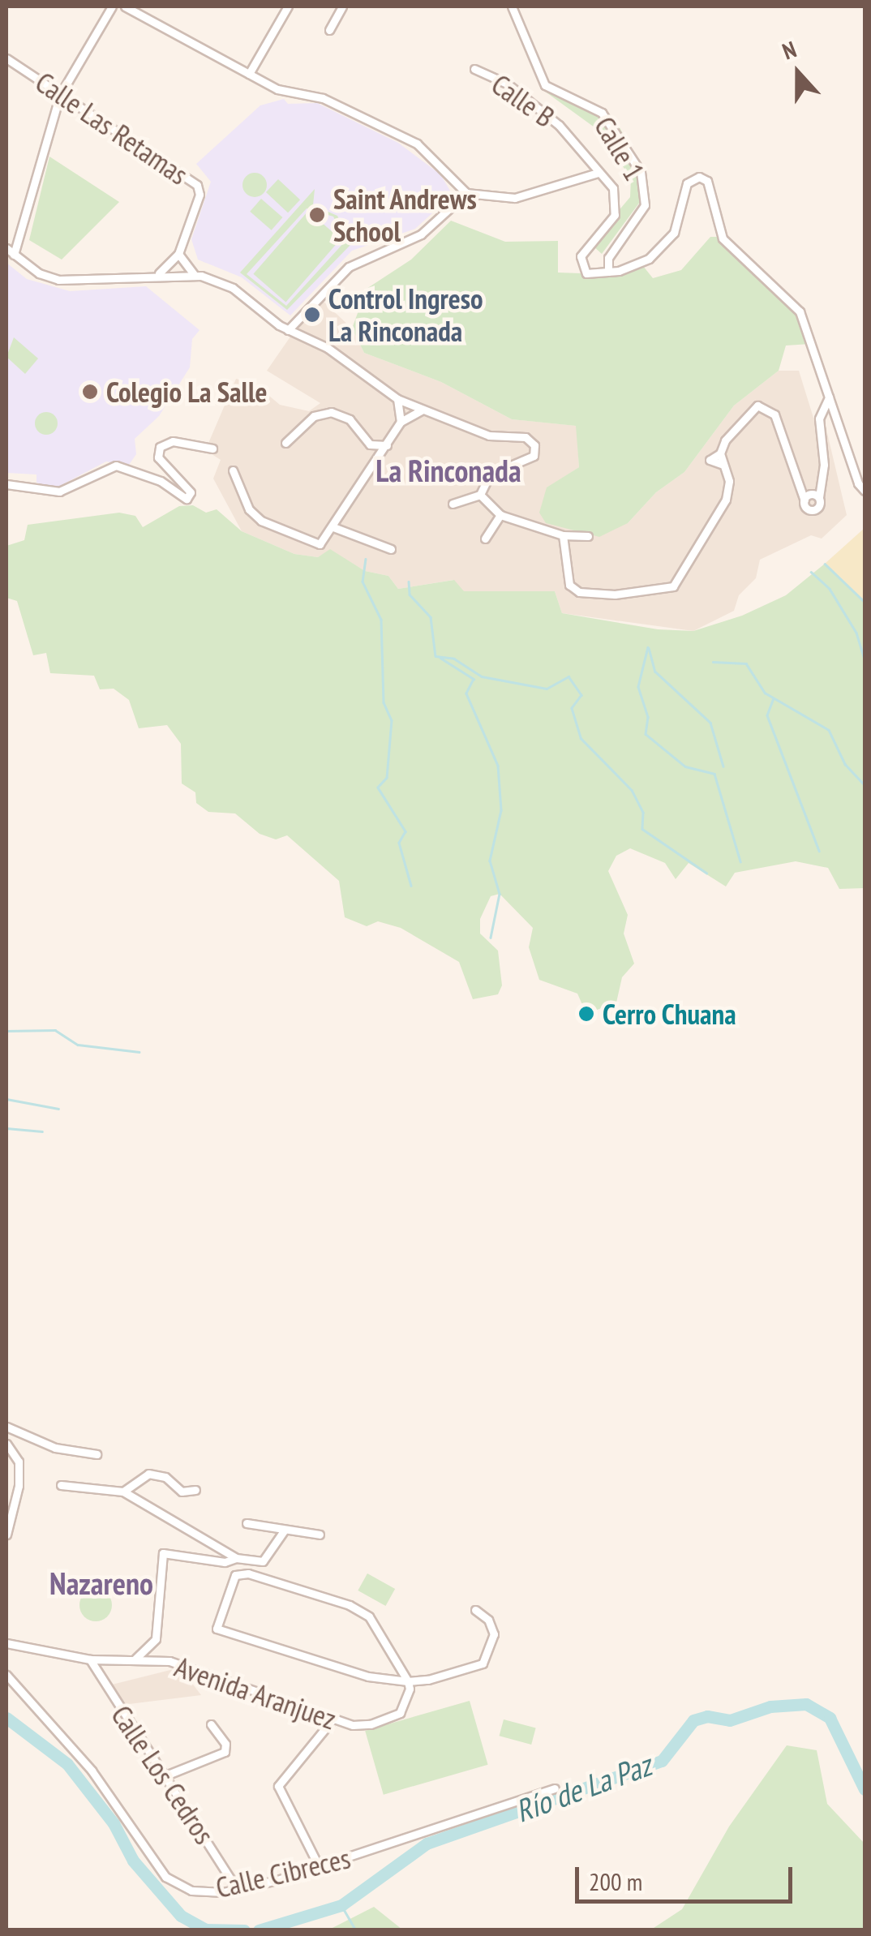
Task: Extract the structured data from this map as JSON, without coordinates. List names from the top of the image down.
{
  "streets": {
    "street": [
      "Calle B",
      "Calle Las Retamas",
      "Calle 1",
      "Avenida Aranjuez",
      "Calle Los Cedros",
      "Calle Cibreces"
    ]
  },
  "crossings": [
    ["Calle B", "Calle 1"],
    ["Avenida Aranjuez", "Calle Los Cedros"],
    ["Calle Los Cedros", "Calle Cibreces"]
  ],
  "districts": ["La Rinconada", "Nazareno"],
  "water": ["Río de La Paz"],
  "places": [
    "Saint Andrews School",
    "Control Ingreso La Rinconada",
    "Colegio La Salle",
    "Cerro Chuana"
  ],
  "scale_bar": "200 m",
  "north": "top"
}
